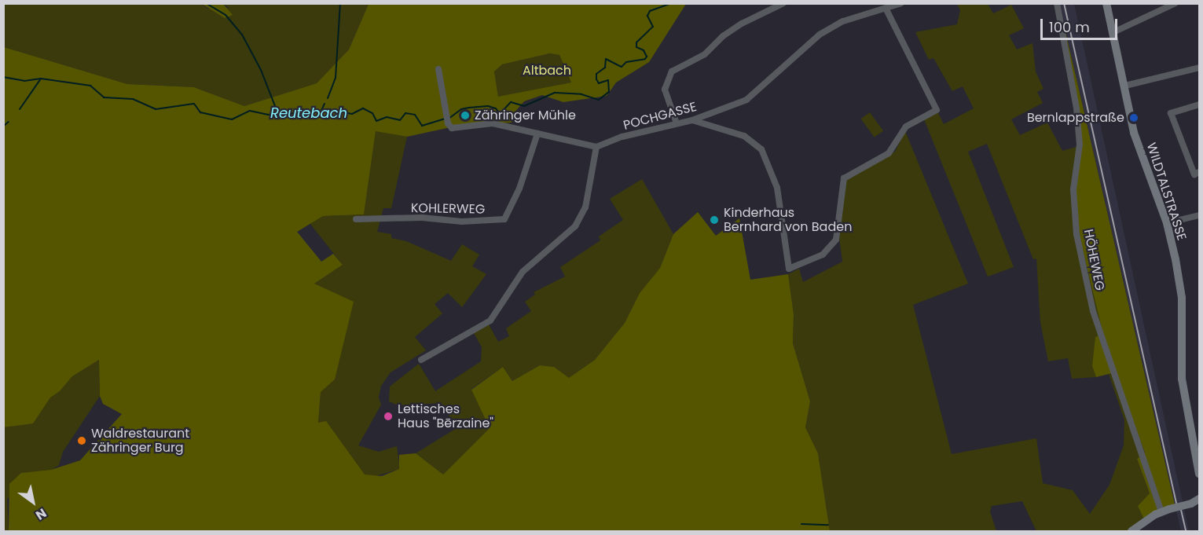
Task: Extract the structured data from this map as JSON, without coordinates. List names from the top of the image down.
{
  "streets": {
    "street": [
      "POCHGASSE",
      "WILDTALSTRASSE",
      "KOHLERWEG",
      "HÖHEWEG"
    ]
  },
  "water": ["Reutebach"],
  "parks": ["Altbach"],
  "places": [
    "Zähringer Mühle",
    "Bernlappstraße",
    "Kinderhaus Bernhard von Baden",
    "Lettisches Haus \"Bērzaine\"",
    "Waldrestaurant Zähringer Burg"
  ],
  "scale_bar": "100 m",
  "north": "bottom right"
}
